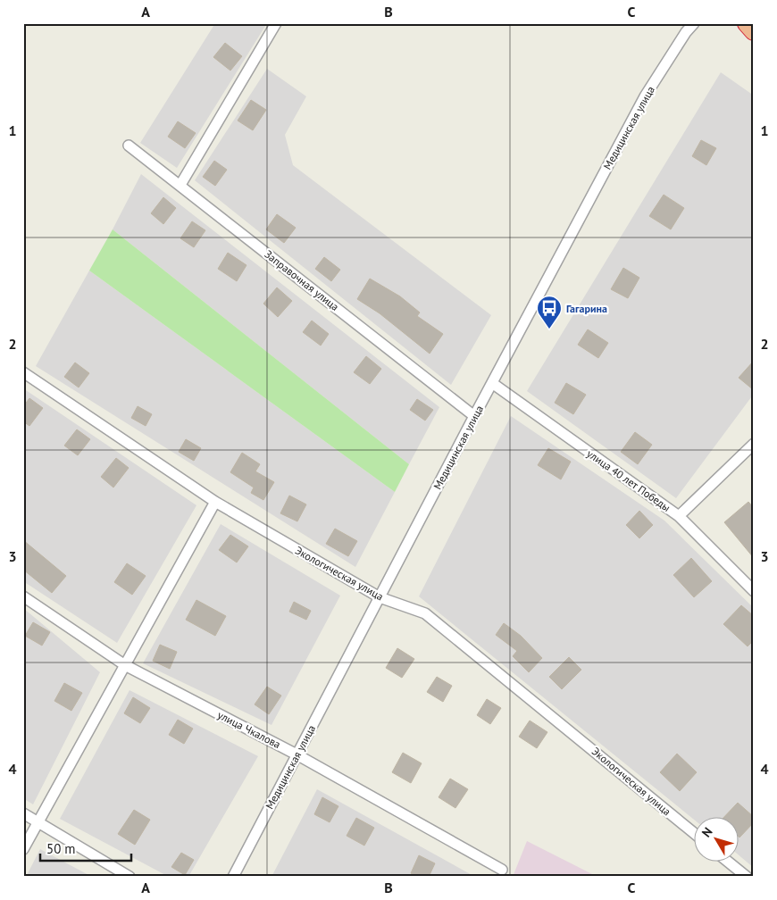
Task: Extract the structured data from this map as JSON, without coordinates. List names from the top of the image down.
{
  "streets": {
    "street": [
      "Медицинская улица",
      "Заправочная улица",
      "улица 40 лет Победы",
      "Экологическая улица",
      "улица Чкалова"
    ]
  },
  "crossings": [
    ["Медицинская улица", "Заправочная улица"],
    ["Медицинская улица", "улица 40 лет Победы"],
    ["Медицинская улица", "Экологическая улица"],
    ["Медицинская улица", "улица Чкалова"]
  ],
  "places": {
    "bus stop": ["Гагарина"]
  },
  "scale_bar": "50 m",
  "north": "top left",
  "grid": {
    "columns": ["A", "B", "C"],
    "rows": [
      "1",
      "2",
      "3",
      "4"
    ]
  }
}
